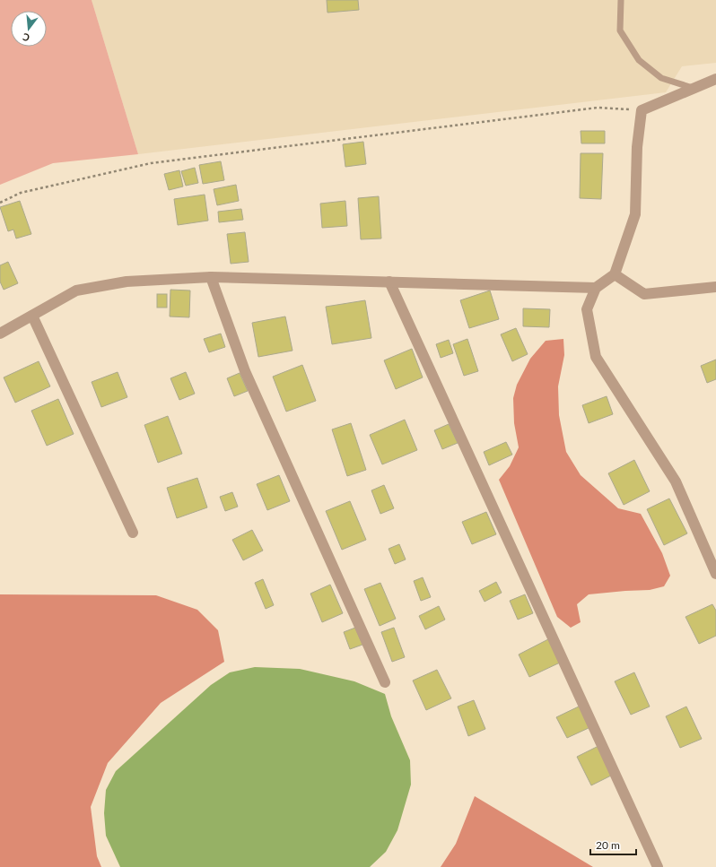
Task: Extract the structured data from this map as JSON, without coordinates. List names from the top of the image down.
{
  "scale_bar": "20 m",
  "north": "bottom"
}
